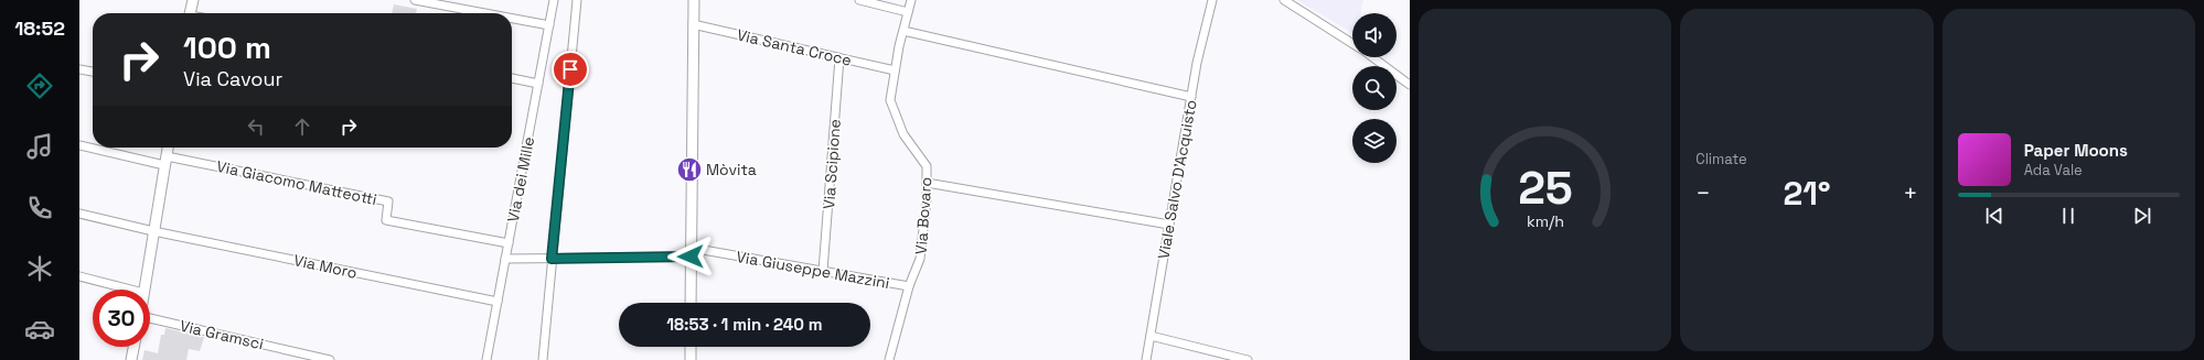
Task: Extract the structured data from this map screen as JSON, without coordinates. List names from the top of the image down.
{
  "streets": {
    "street": [
      "Via Santa Croce",
      "Via Scipione",
      "Via dei Mille",
      "Viale Salvo D'Acquisto",
      "Via Giacomo Matteotti",
      "Via Bovaro",
      "Via Moro",
      "Via Giuseppe Mazzini",
      "Via Gramsci"
    ]
  },
  "crossings": [
    ["Via Santa Croce", "Via Scipione"],
    ["Via Santa Croce", "Via Bovaro"],
    ["Via Scipione", "Via Giuseppe Mazzini"],
    ["Via dei Mille", "Via Giacomo Matteotti"],
    ["Via dei Mille", "Via Moro"],
    ["Via dei Mille", "Via Giuseppe Mazzini"],
    ["Via Bovaro", "Via Giuseppe Mazzini"]
  ],
  "places": {
    "restaurant": ["Mòvita"]
  },
  "page": {
    "tabs": "18:52",
    "tile": "Climate",
    "turn": ["100 m", "Via Cavour"],
    "song": ["Paper Moons", "Ada Vale"],
    "heat": ["−", "21°", "+"],
    "limit": "30",
    "trip": "18:53 · 1 min · 240 m",
    "gauge": ["25", "km/h"]
  }
}
